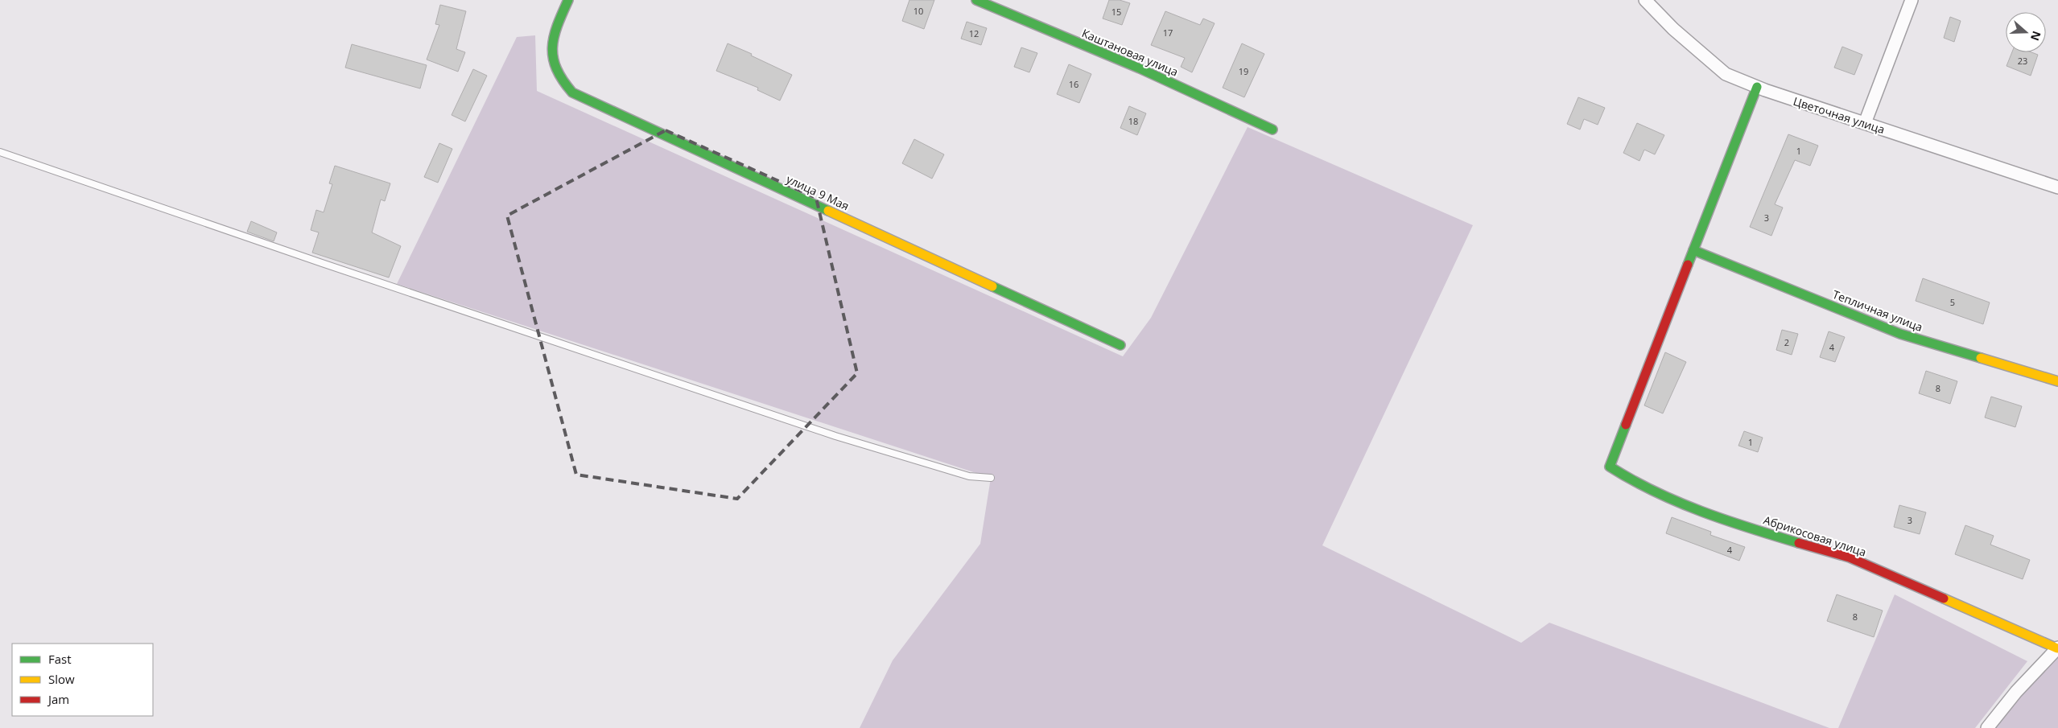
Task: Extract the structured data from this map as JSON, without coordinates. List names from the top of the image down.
{
  "streets": {
    "street": [
      "Каштановая улица",
      "Цветочная улица",
      "улица 9 Мая",
      "Тепличная улица",
      "Абрикосовая улица"
    ]
  },
  "crossings": [
    ["Тепличная улица", "Абрикосовая улица"]
  ],
  "house_numbers": [
    "10",
    "15",
    "17",
    "12",
    "23",
    "19",
    "16",
    "18",
    "1",
    "3",
    "5",
    "2",
    "4",
    "8",
    "1",
    "3",
    "4",
    "8"
  ],
  "legend": ["Fast", "Slow", "Jam"],
  "north": "right"
}
